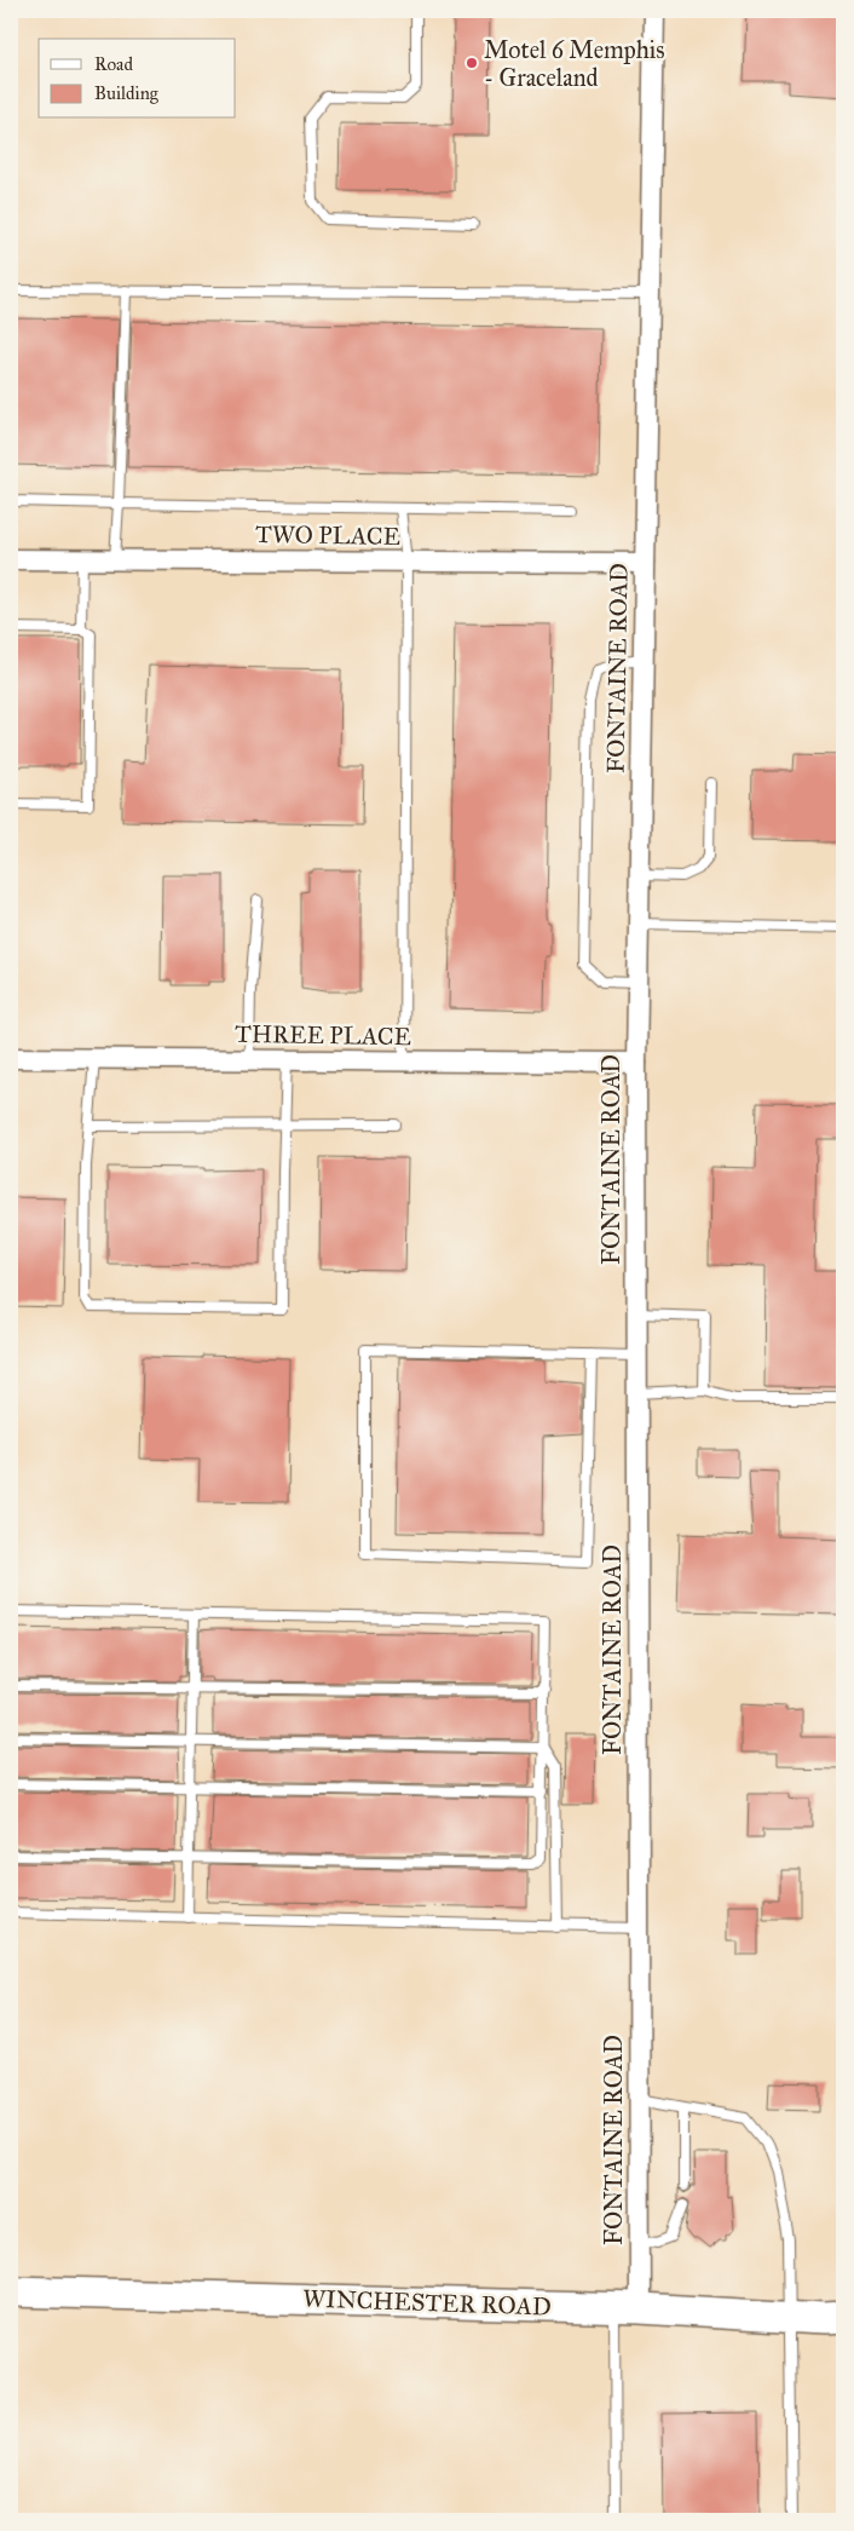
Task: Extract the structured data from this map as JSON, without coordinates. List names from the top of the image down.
{
  "streets": {
    "main road": ["WINCHESTER ROAD"],
    "street": ["TWO PLACE", "FONTAINE ROAD", "THREE PLACE"]
  },
  "crossings": [
    ["TWO PLACE", "FONTAINE ROAD"],
    ["FONTAINE ROAD", "THREE PLACE"],
    ["FONTAINE ROAD", "WINCHESTER ROAD"]
  ],
  "places": ["Motel 6 Memphis - Graceland"],
  "legend": ["Road", "Building"]
}
